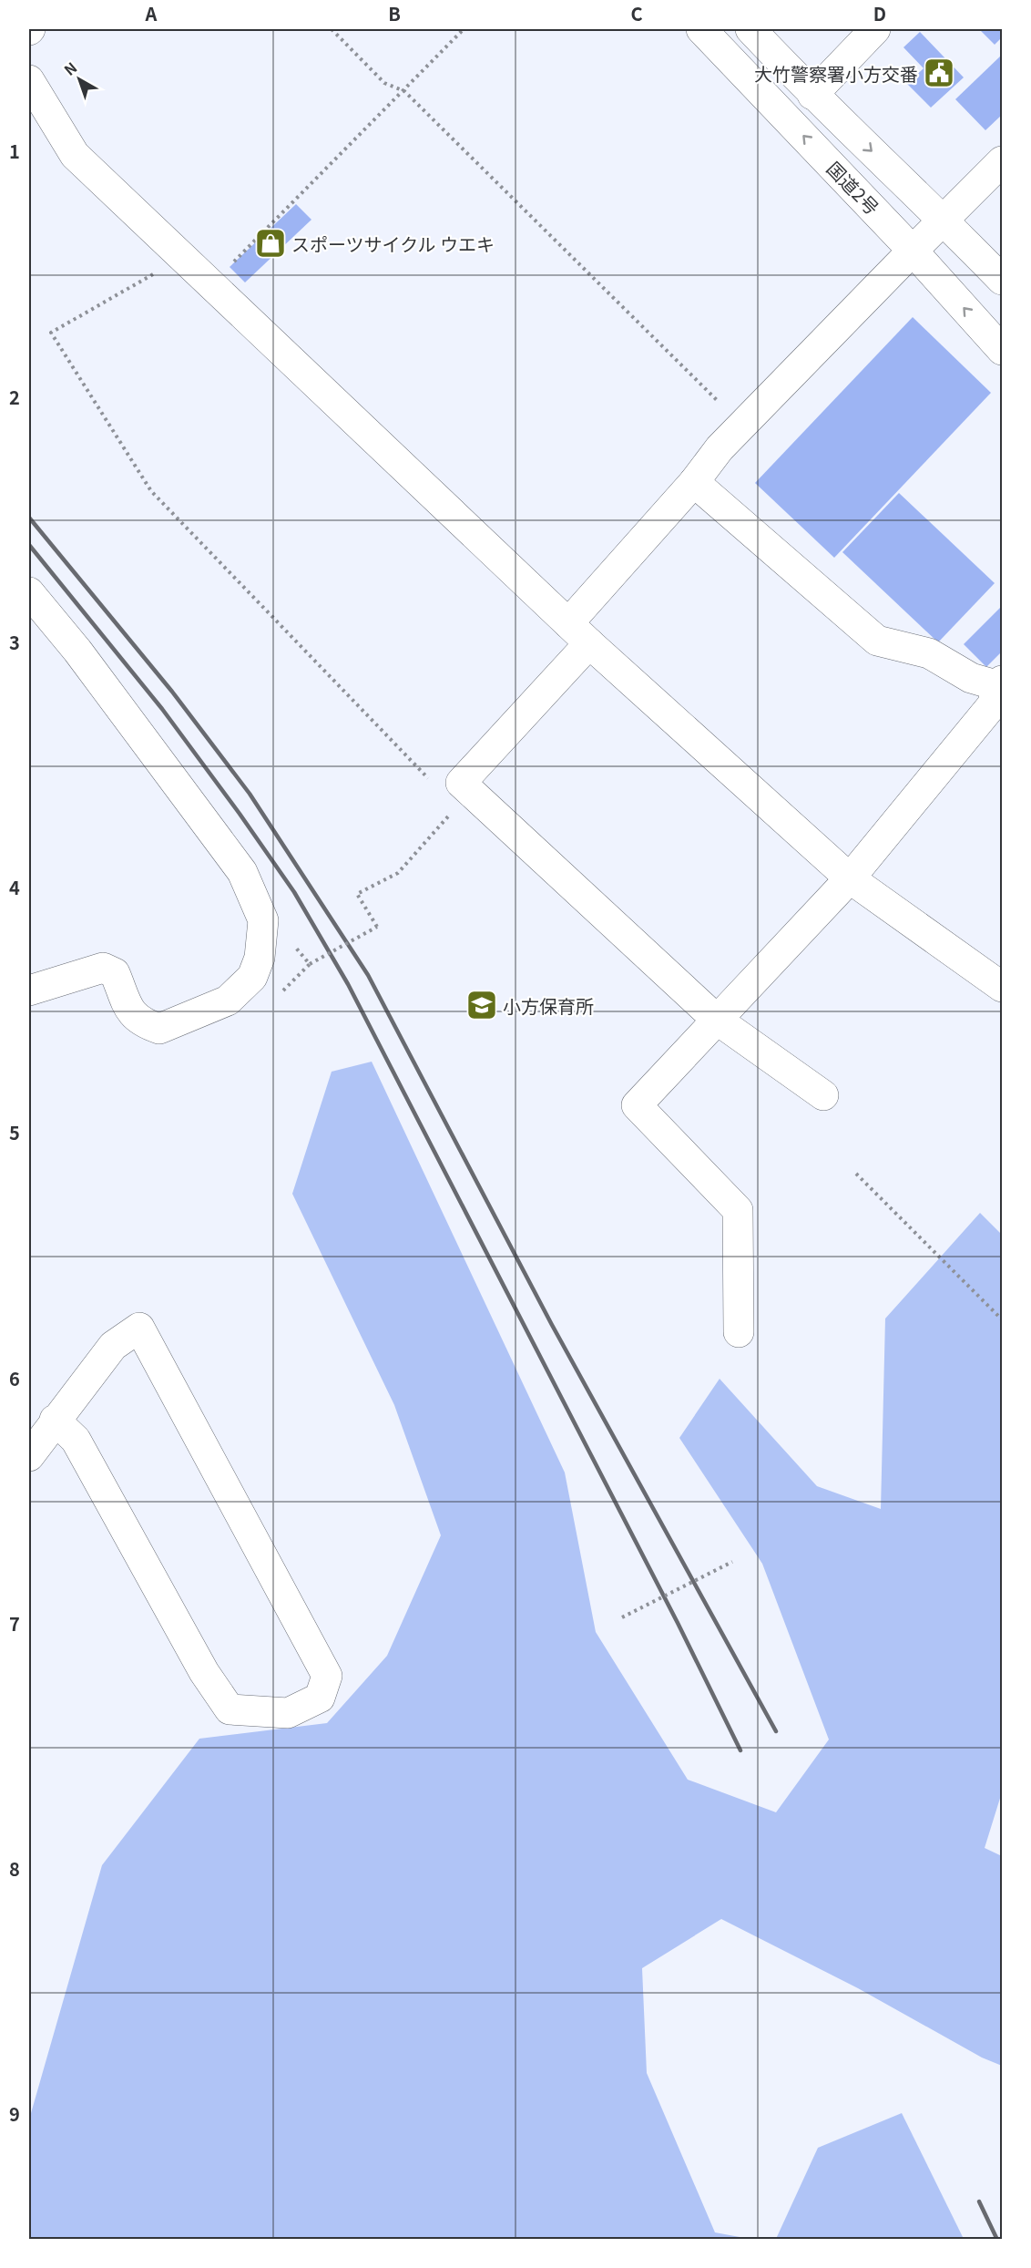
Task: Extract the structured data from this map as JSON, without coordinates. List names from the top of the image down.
{
  "streets": {
    "main road": ["国道2号"]
  },
  "places": {
    "public building": ["大竹警察署小方交番"],
    "shop": ["スポーツサイクル ウエキ"],
    "school or university": ["小方保育所"]
  },
  "north": "top left",
  "grid": {
    "columns": [
      "A",
      "B",
      "C",
      "D"
    ],
    "rows": [
      "1",
      "2",
      "3",
      "4",
      "5",
      "6",
      "7",
      "8",
      "9"
    ]
  }
}
